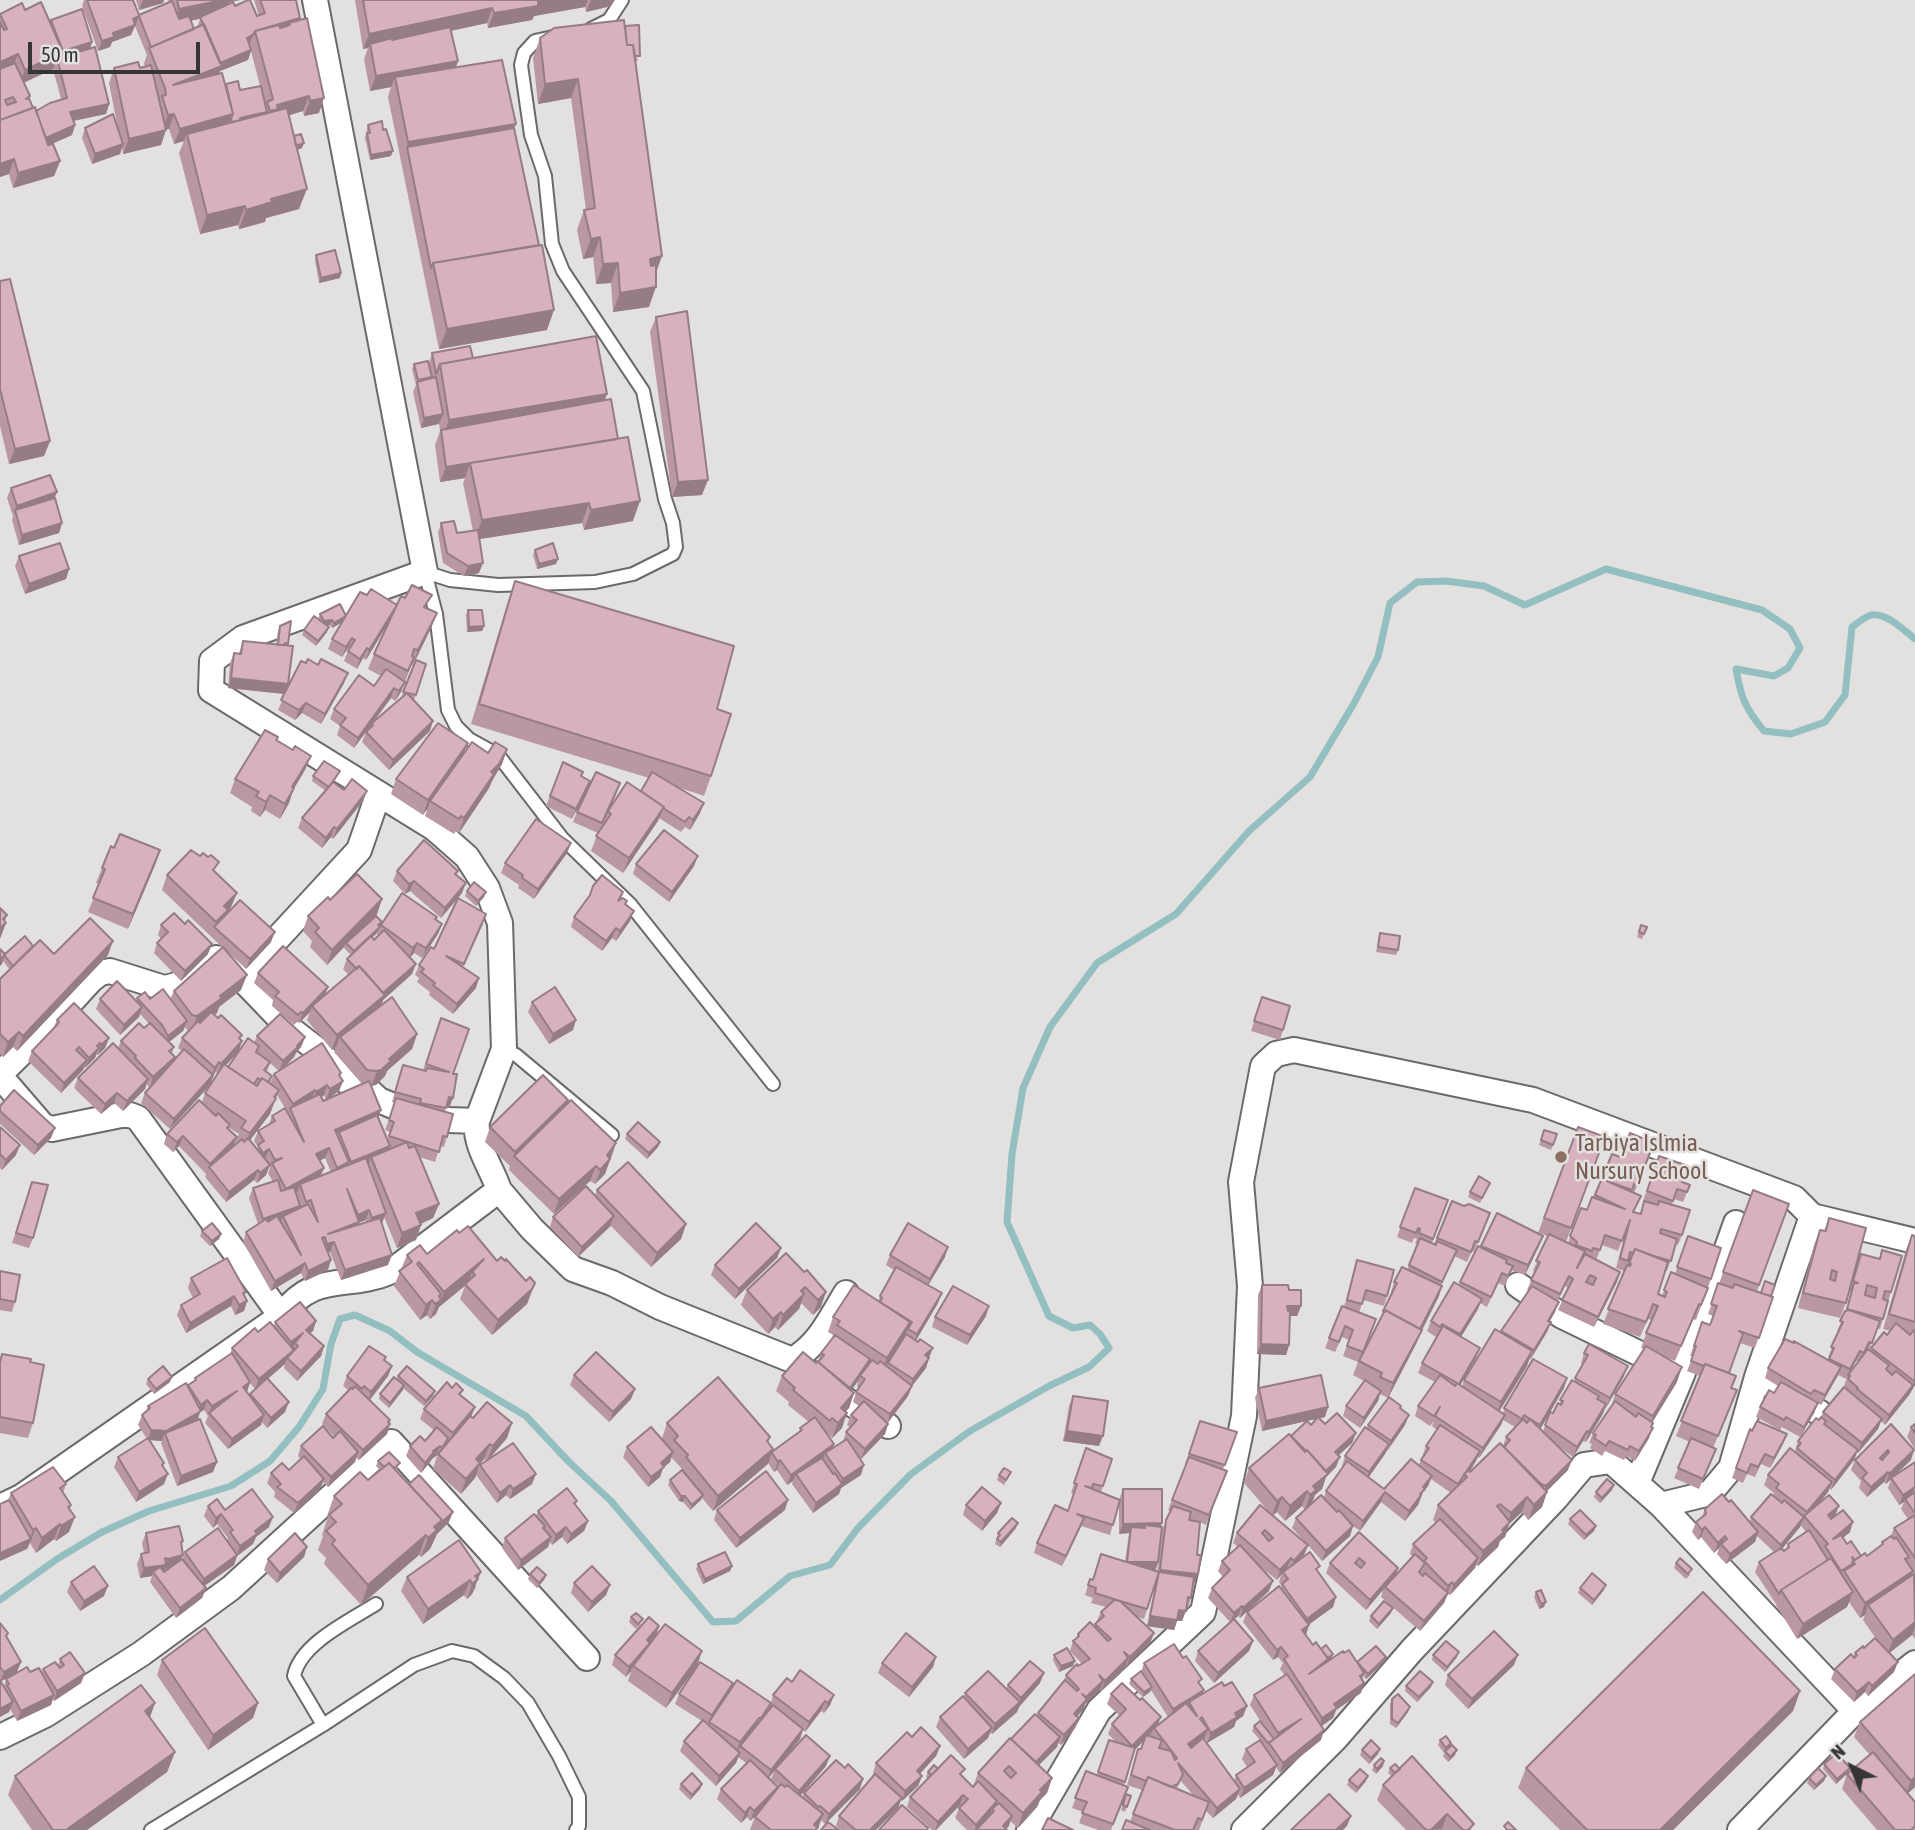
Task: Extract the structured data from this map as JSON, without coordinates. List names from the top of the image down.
{
  "places": ["Tarbiya Islmia Nursury School"],
  "scale_bar": "50 m",
  "north": "top left"
}
